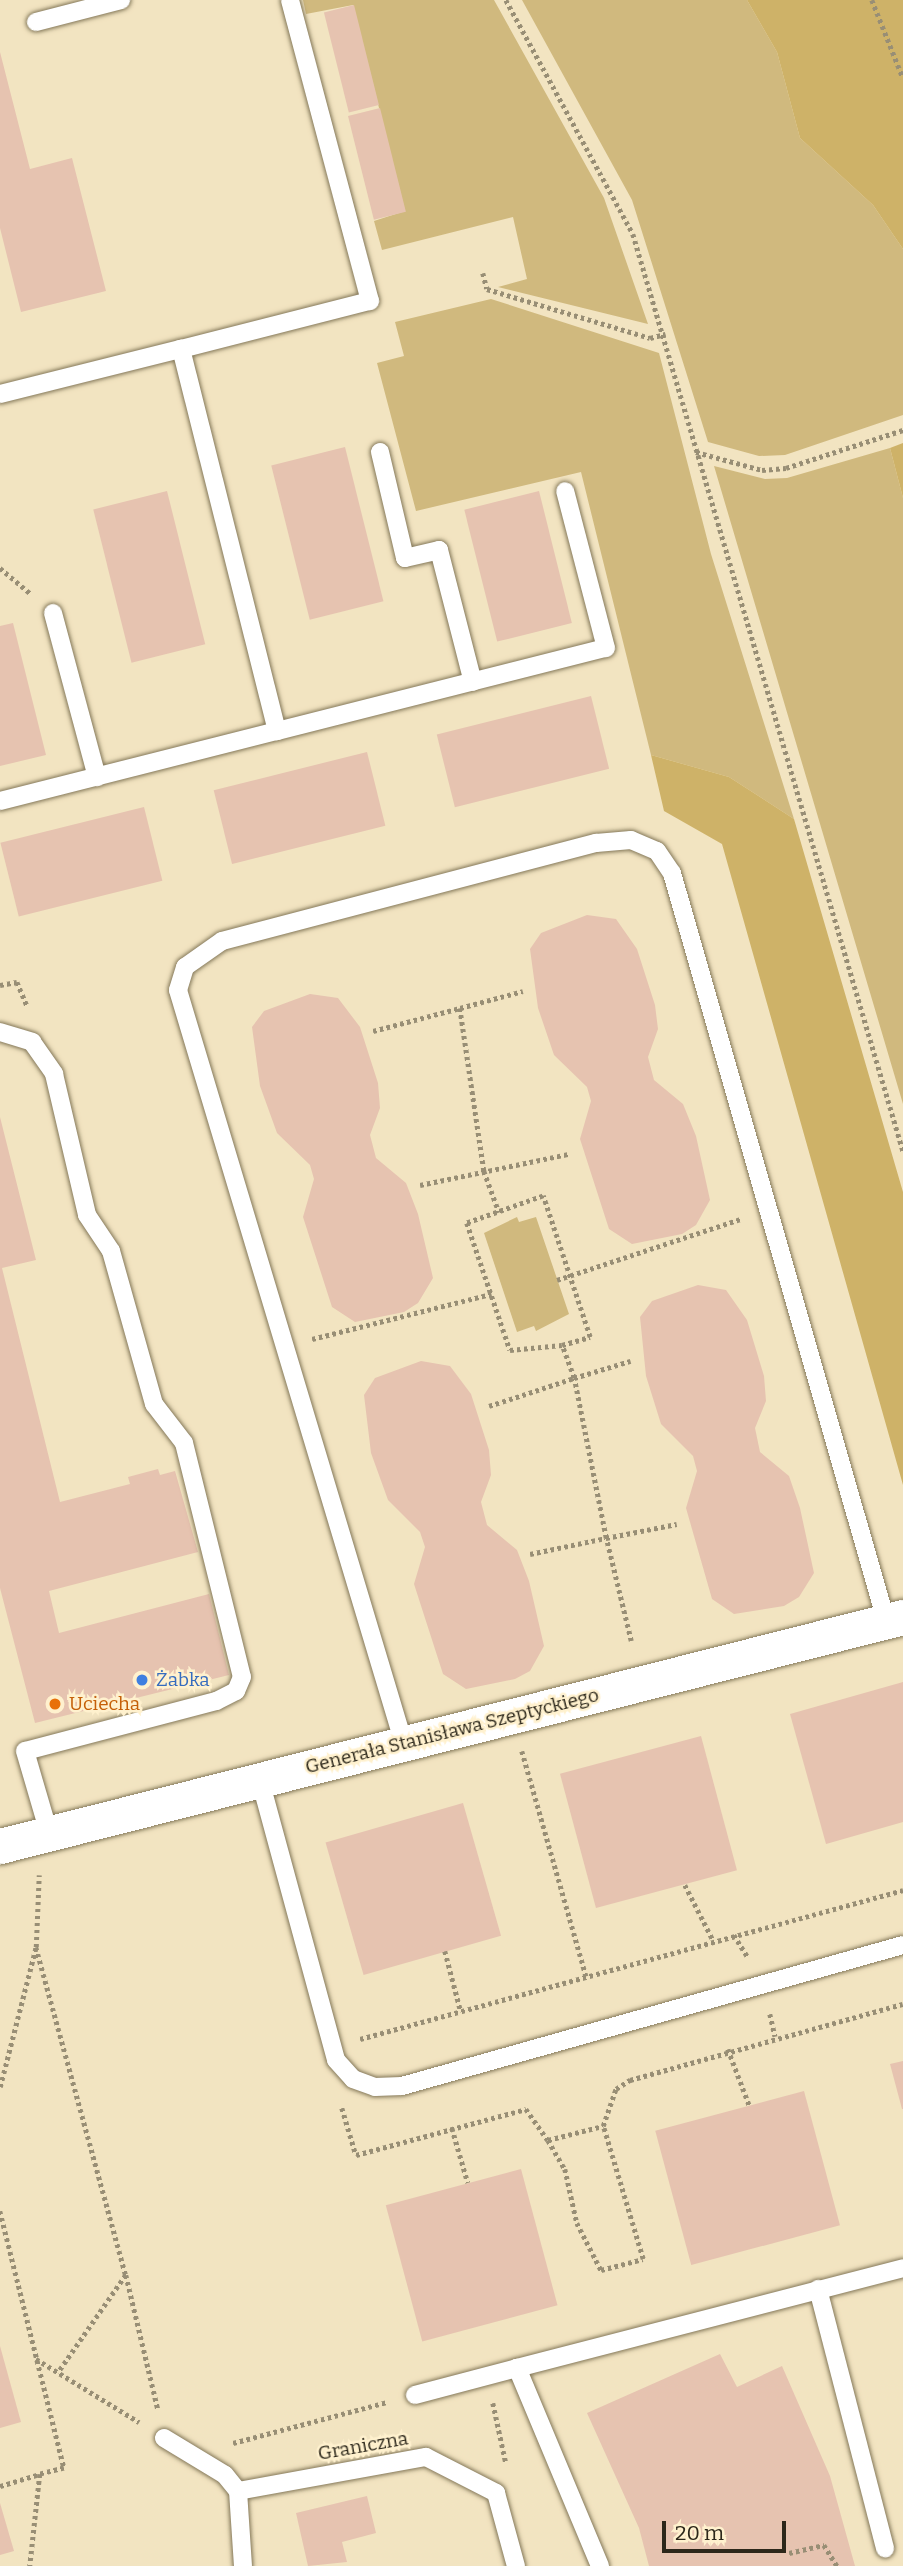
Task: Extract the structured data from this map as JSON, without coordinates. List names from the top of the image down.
{
  "streets": {
    "street": ["Generała Stanisława Szeptyckiego"],
    "lane": ["Graniczna"]
  },
  "places": ["Żabka", "Uciecha"],
  "scale_bar": "20 m"
}
